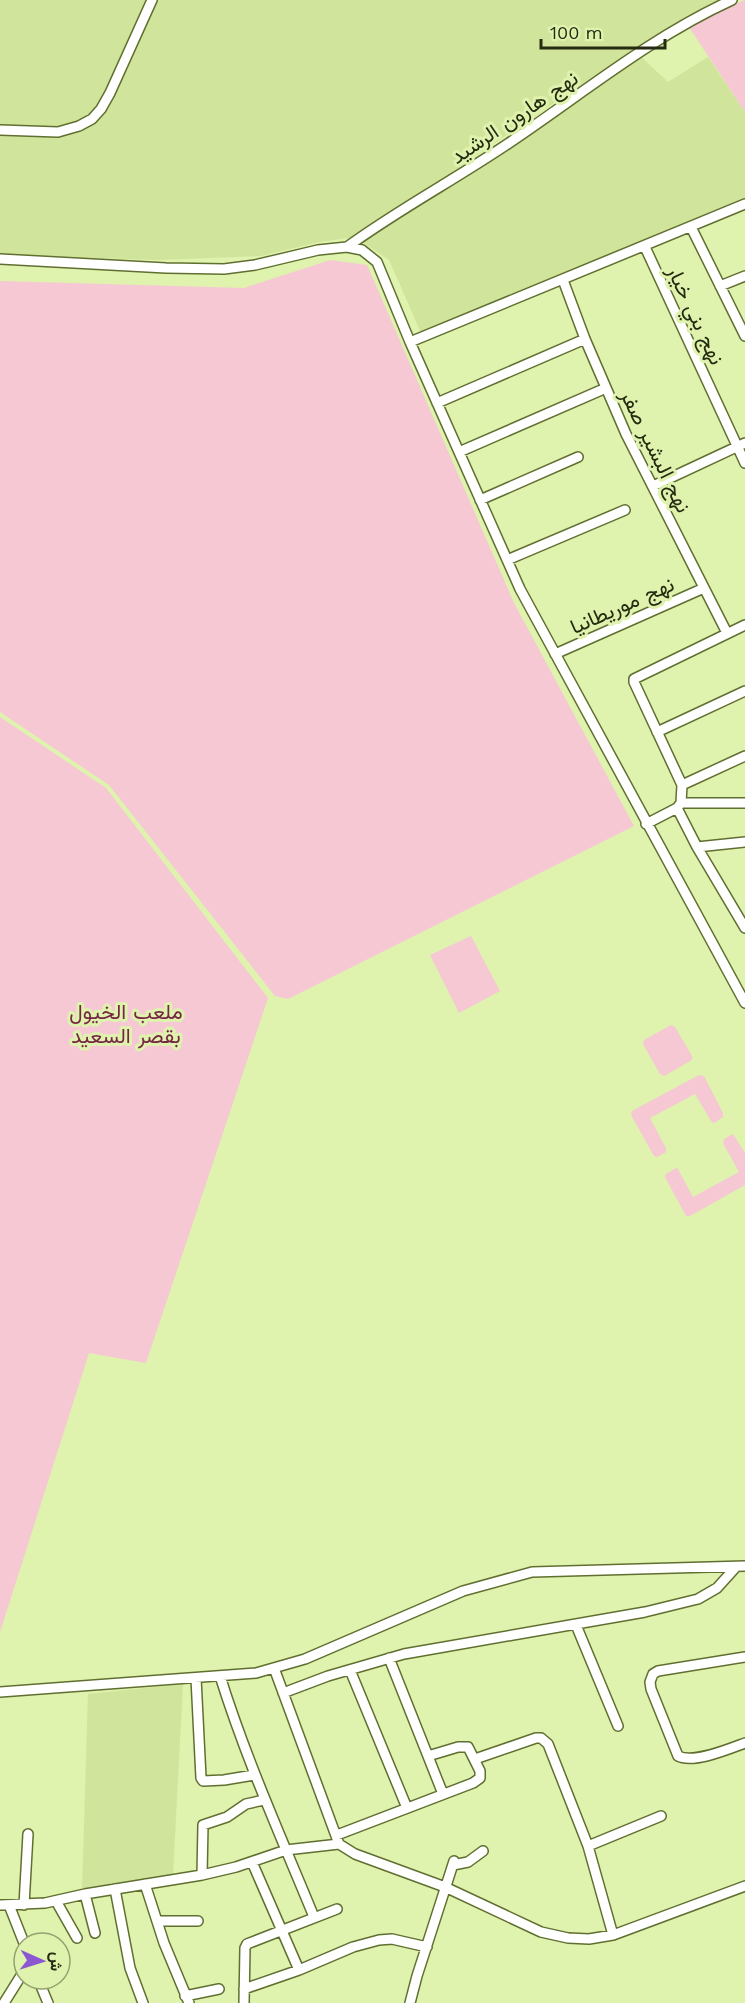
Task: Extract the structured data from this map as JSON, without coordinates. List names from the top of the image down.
{
  "streets": {
    "street": [
      "نهج هارون الرشيد",
      "نهج بني خيار",
      "نهج البشير صفر",
      "نهج موريطانيا"
    ]
  },
  "crossings": [
    ["نهج البشير صفر", "نهج موريطانيا"]
  ],
  "parks": ["ملعب الخيول بقصر السعيد"],
  "scale_bar": "100 m",
  "north": "right"
}
